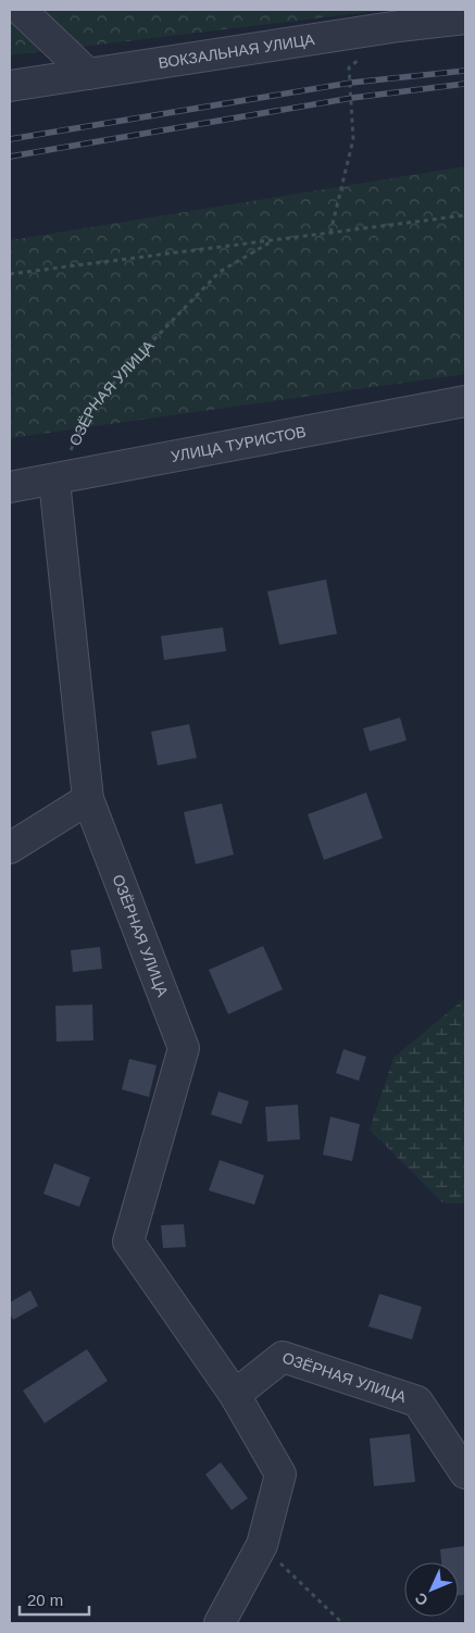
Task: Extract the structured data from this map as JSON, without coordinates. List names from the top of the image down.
{
  "streets": {
    "street": ["ВОКЗАЛЬНАЯ УЛИЦА", "ОЗЁРНАЯ УЛИЦА", "УЛИЦА ТУРИСТОВ"]
  },
  "crossings": [
    ["ОЗЁРНАЯ УЛИЦА", "УЛИЦА ТУРИСТОВ"]
  ],
  "scale_bar": "20 m",
  "north": "bottom left"
}
